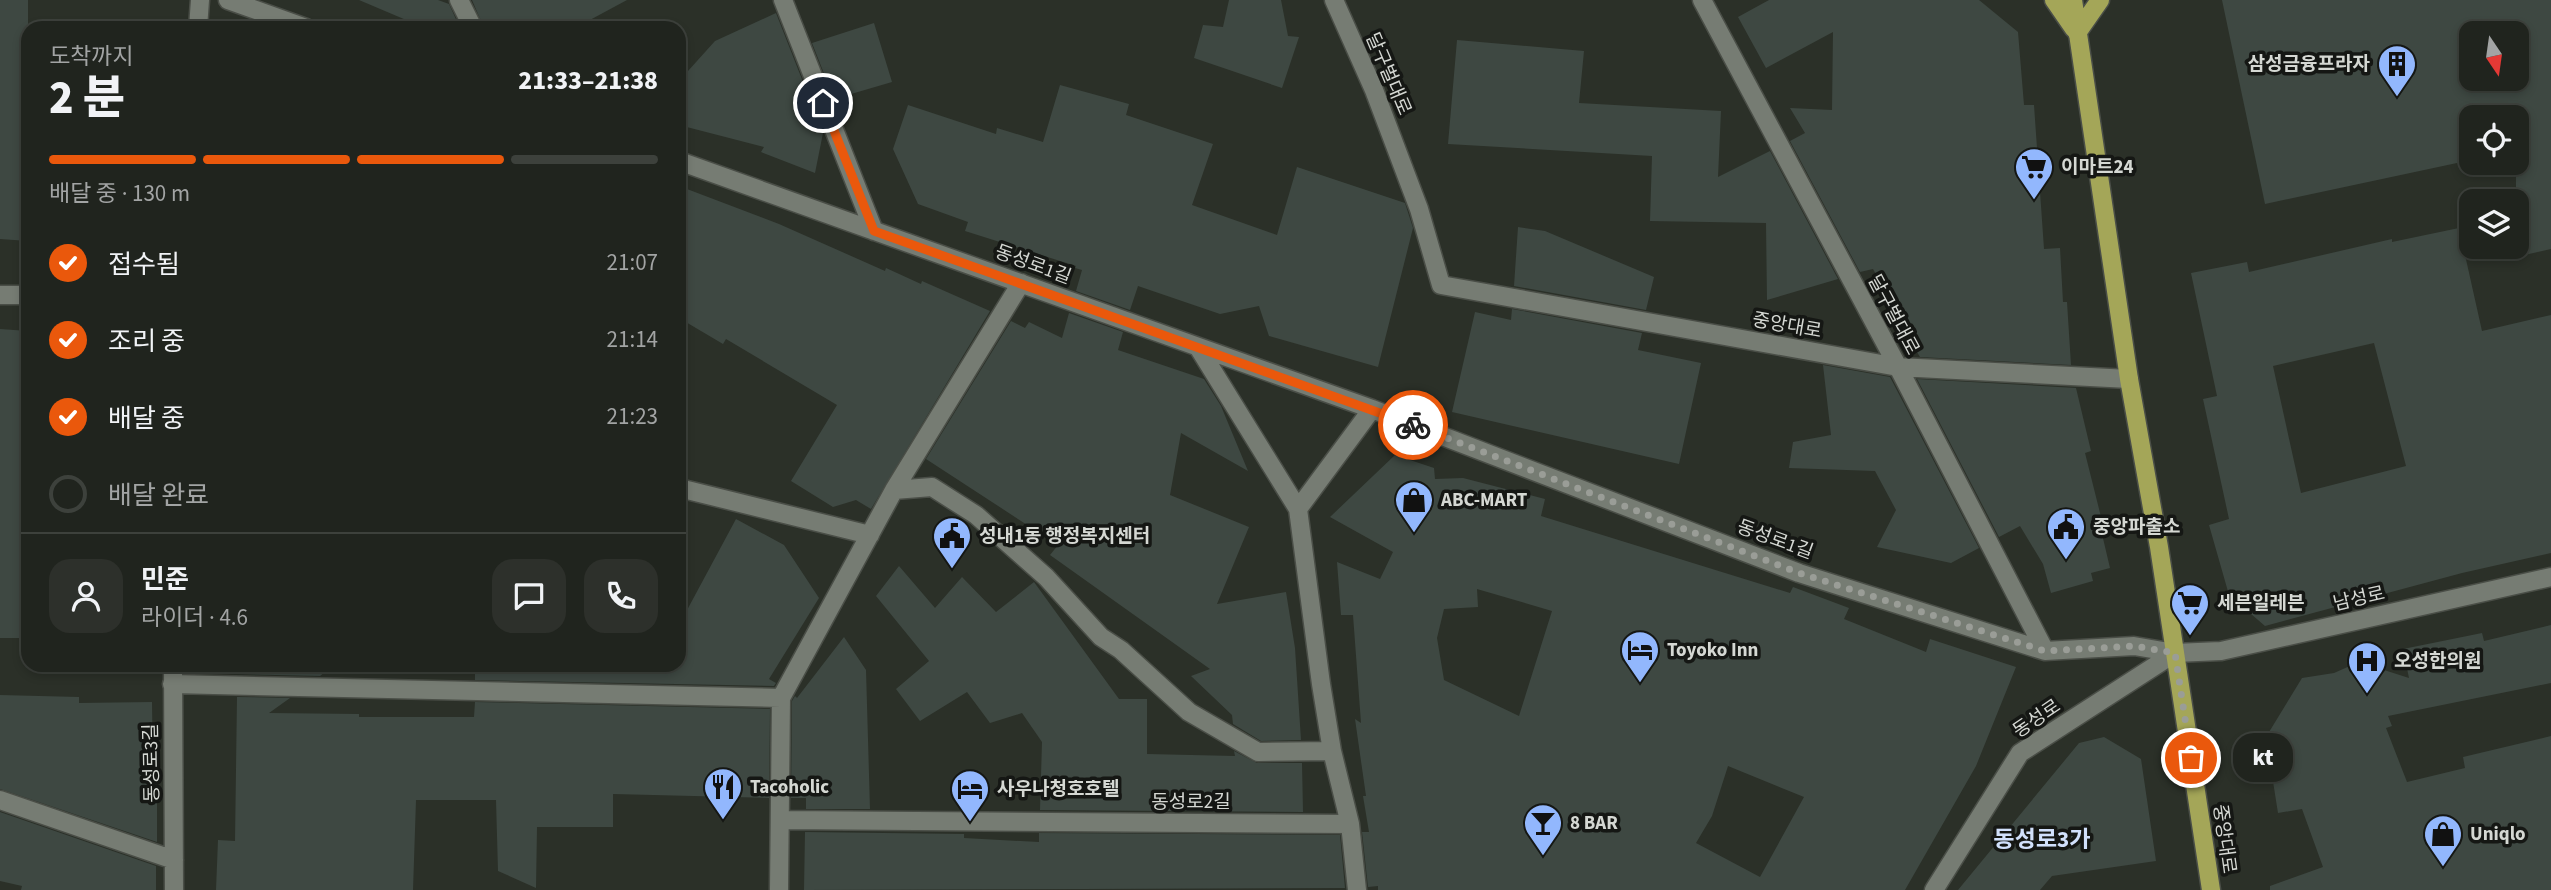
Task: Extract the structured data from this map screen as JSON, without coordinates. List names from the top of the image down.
{
  "streets": {
    "main road": ["중앙대로"],
    "street": [
      "달구벌대로",
      "동성로1길",
      "남성로",
      "동성로",
      "동성로3길",
      "동성로2길"
    ]
  },
  "crossings": [
    ["달구벌대로", "동성로1길"],
    ["달구벌대로", "중앙대로"],
    ["동성로1길", "중앙대로"],
    ["동성로1길", "남성로"],
    ["동성로1길", "동성로"],
    ["중앙대로", "남성로"],
    ["중앙대로", "동성로"],
    ["남성로", "동성로"]
  ],
  "districts": ["동성로3가"],
  "places": {
    "building": ["삼성금융프라자"],
    "supermarket": ["이마트24", "세븐일레븐"],
    "shop": ["ABC-MART", "Uniqlo"],
    "public building": ["중앙파출소", "성내1동 행정복지센터"],
    "hotel": ["Toyoko Inn", "사우나청호호텔"],
    "hospital": ["오성한의원"],
    "other": ["kt"],
    "restaurant": ["Tacoholic"],
    "bar": ["8 BAR"]
  },
  "north": "bottom",
  "page": {
    "heading": ["2 분", "도착까지", "21:33–21:38"],
    "panel": ["민준", "라이더 · 4.6"],
    "bar": "배달 중 · 130 m",
    "list": [
      ["접수됨", "21:07"],
      ["조리 중", "21:14"],
      ["배달 중", "21:23"],
      "배달 완료"
    ],
    "bubble": "kt"
  }
}
